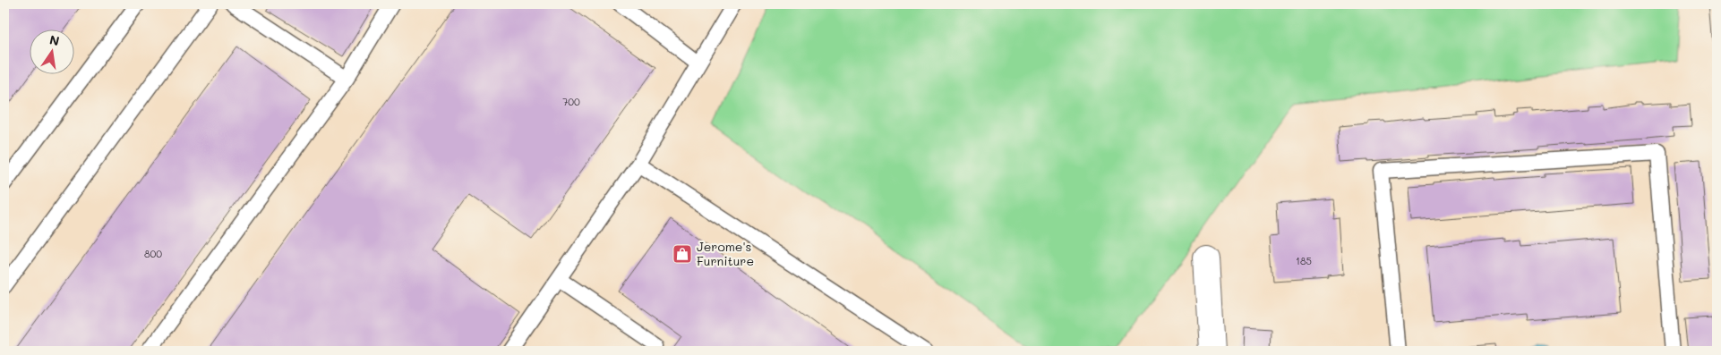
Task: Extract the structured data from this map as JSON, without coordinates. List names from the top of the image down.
{
  "places": {
    "shop": ["Jerome's Furniture"]
  },
  "house_numbers": ["700", "800", "185"],
  "north": "top"
}
